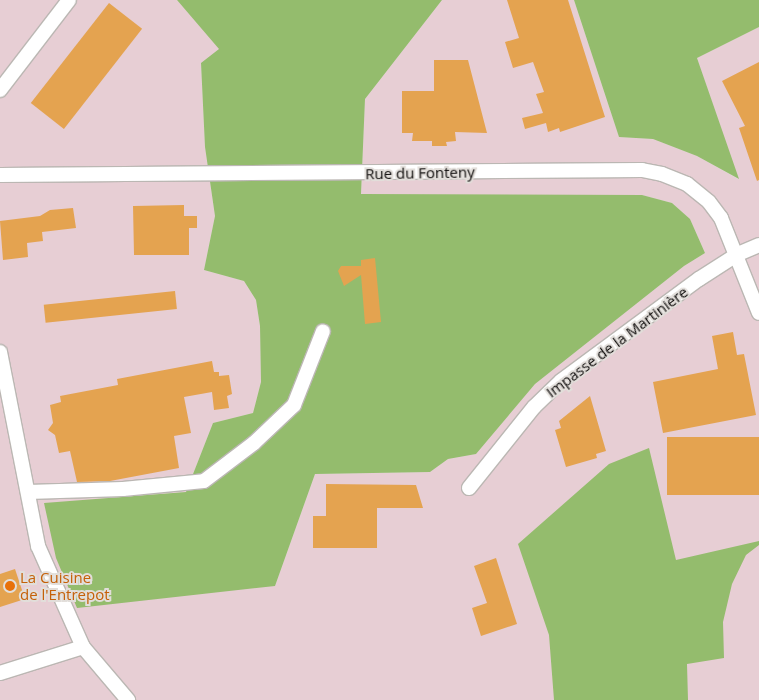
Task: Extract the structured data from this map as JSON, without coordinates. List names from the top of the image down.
{
  "streets": {
    "street": ["Rue du Fonteny", "Impasse de la Martinière"]
  },
  "crossings": [
    ["Rue du Fonteny", "Impasse de la Martinière"]
  ],
  "places": ["La Cuisine de l'Entrepot"]
}
